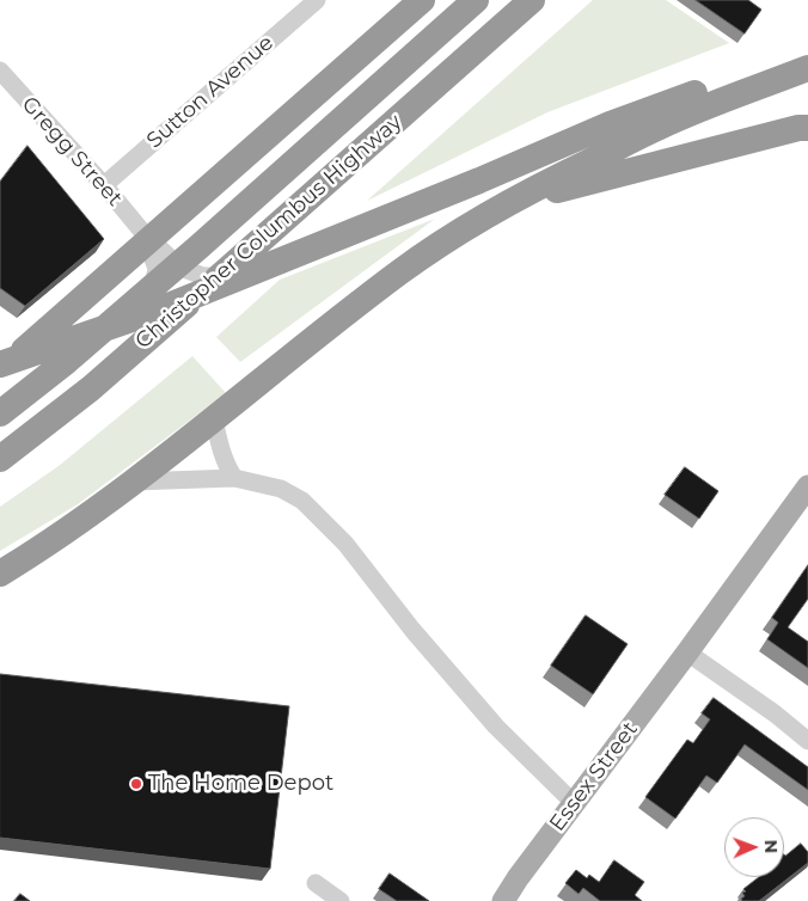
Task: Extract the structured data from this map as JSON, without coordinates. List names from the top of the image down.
{
  "streets": {
    "highway": ["Christopher Columbus Highway"],
    "main road": ["Essex Street"],
    "street": ["Sutton Avenue", "Gregg Street"]
  },
  "crossings": [
    ["Sutton Avenue", "Gregg Street"]
  ],
  "places": ["The Home Depot"],
  "north": "right"
}
